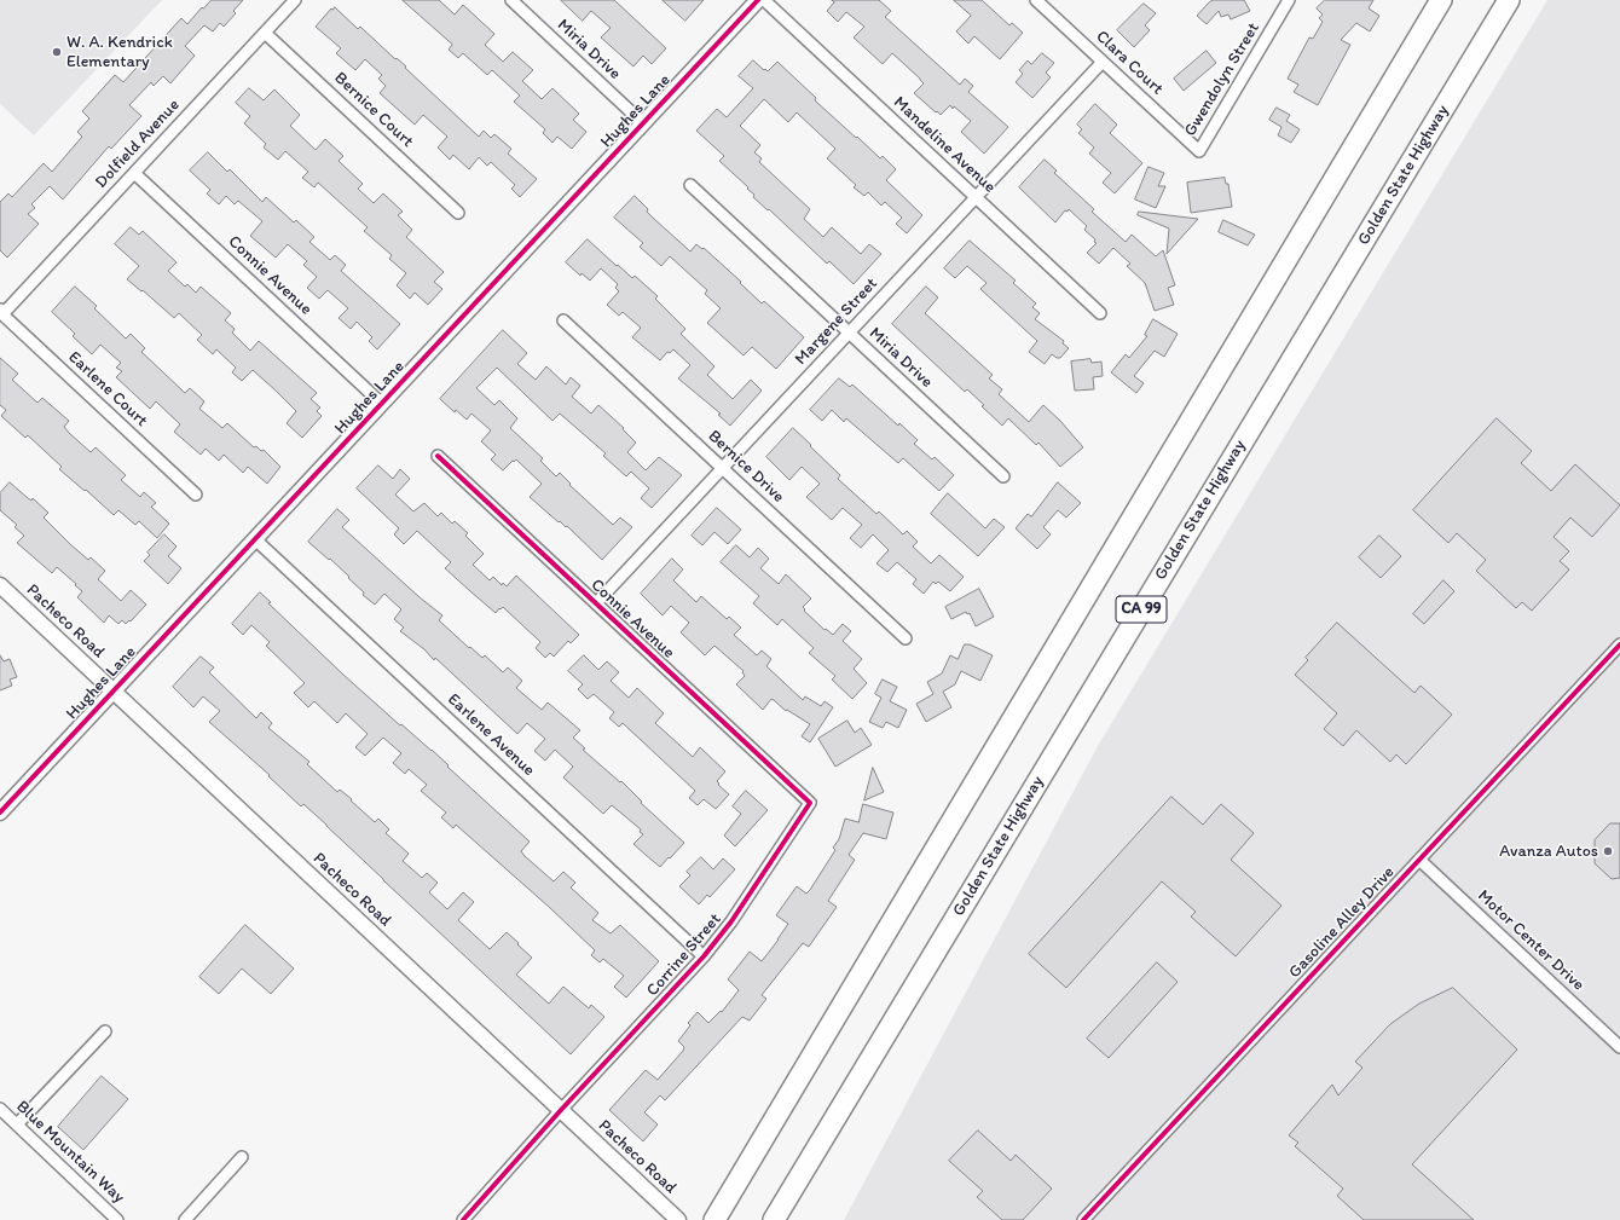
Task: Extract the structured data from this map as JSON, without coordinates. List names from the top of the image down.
{
  "streets": {
    "highway": ["Golden State Highway", "CA 99"],
    "street": [
      "Miria Drive",
      "Clara Court",
      "Gwendolyn Street",
      "Bernice Court",
      "Hughes Lane",
      "Dolfield Avenue",
      "Mandeline Avenue",
      "Connie Avenue",
      "Margene Street",
      "Earlene Court",
      "Bernice Drive",
      "Pacheco Road",
      "Earlene Avenue",
      "Gasoline Alley Drive",
      "Motor Center Drive",
      "Corrine Street",
      "Blue Mountain Way"
    ]
  },
  "crossings": [
    ["Miria Drive", "Hughes Lane"],
    ["Miria Drive", "Margene Street"],
    ["Clara Court", "Gwendolyn Street"],
    ["Clara Court", "Margene Street"],
    ["Bernice Court", "Dolfield Avenue"],
    ["Hughes Lane", "Connie Avenue"],
    ["Hughes Lane", "Pacheco Road"],
    ["Hughes Lane", "Earlene Avenue"],
    ["Dolfield Avenue", "Connie Avenue"],
    ["Dolfield Avenue", "Earlene Court"],
    ["Mandeline Avenue", "Margene Street"],
    ["Connie Avenue", "Margene Street"],
    ["Connie Avenue", "Corrine Street"],
    ["Margene Street", "Bernice Drive"],
    ["Pacheco Road", "Corrine Street"],
    ["Earlene Avenue", "Corrine Street"],
    ["Gasoline Alley Drive", "Motor Center Drive"]
  ],
  "places": ["W. A. Kendrick Elementary", "Avanza Autos"]
}
